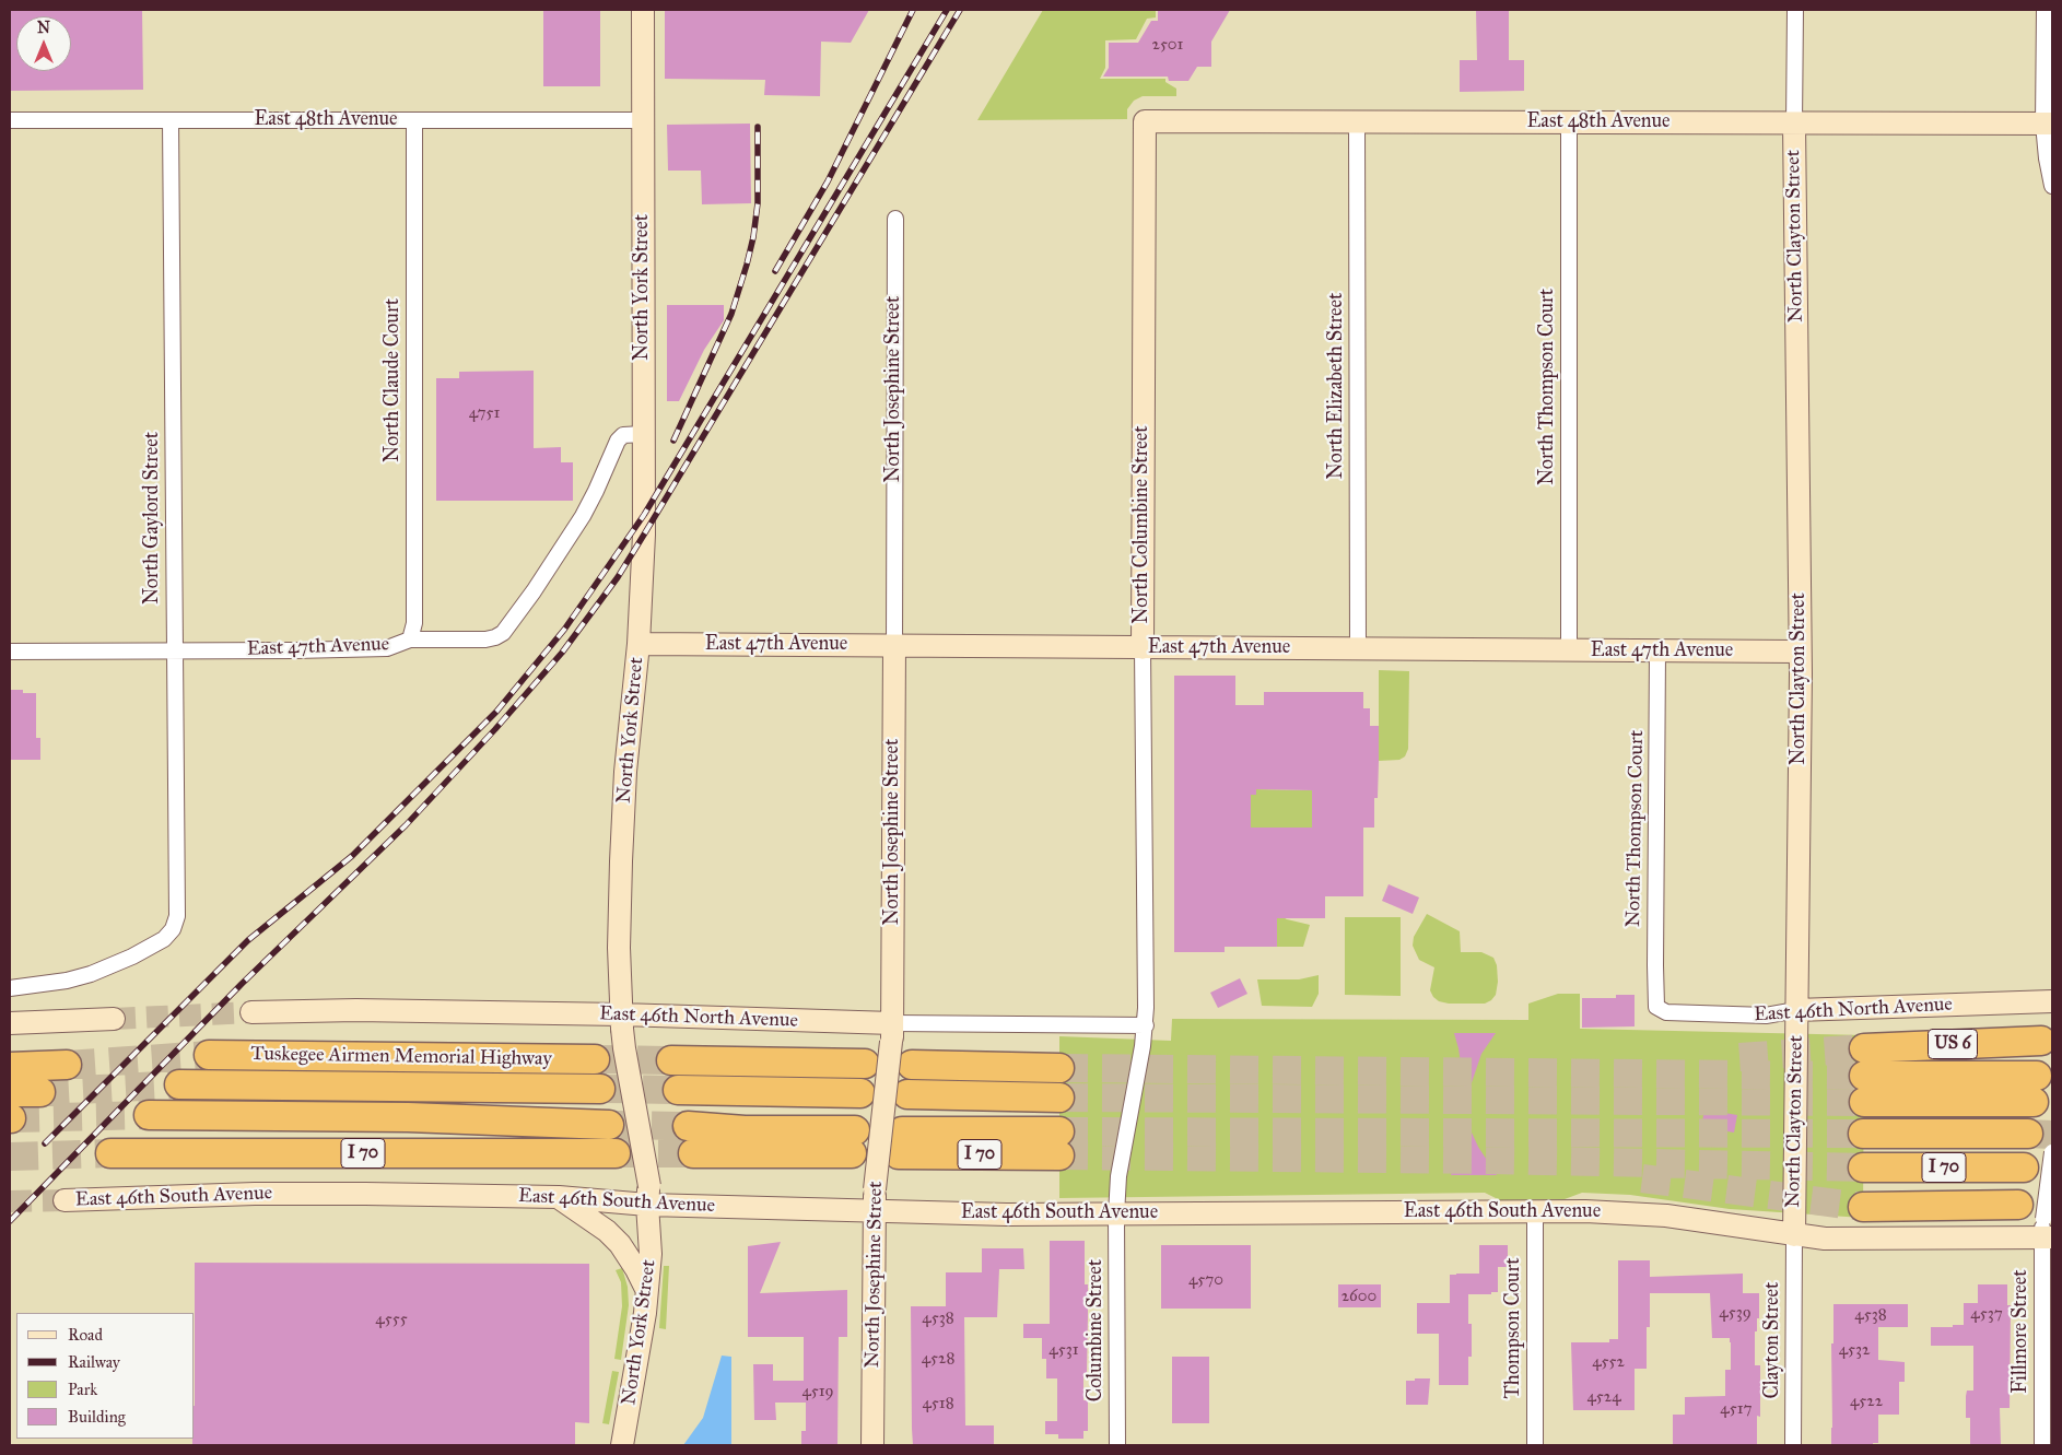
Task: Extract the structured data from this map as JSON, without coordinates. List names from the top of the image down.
{
  "streets": {
    "highway": ["US 6", "Tuskegee Airmen Memorial Highway", "I 70"],
    "street": [
      "East 48th Avenue",
      "North Clayton Street",
      "North York Street",
      "North Claude Court",
      "North Elizabeth Street",
      "North Thompson Court",
      "North Josephine Street",
      "North Gaylord Street",
      "North Columbine Street",
      "East 47th Avenue",
      "East 46th North Avenue",
      "East 46th South Avenue",
      "Thompson Court",
      "Columbine Street",
      "Fillmore Street",
      "Clayton Street"
    ]
  },
  "crossings": [
    ["East 48th Avenue", "North Clayton Street"],
    ["East 48th Avenue", "North York Street"],
    ["East 48th Avenue", "North Claude Court"],
    ["East 48th Avenue", "North Elizabeth Street"],
    ["East 48th Avenue", "North Thompson Court"],
    ["East 48th Avenue", "North Gaylord Street"],
    ["East 48th Avenue", "North Columbine Street"],
    ["North Clayton Street", "East 47th Avenue"],
    ["North Clayton Street", "East 46th North Avenue"],
    ["North Clayton Street", "East 46th South Avenue"],
    ["North Clayton Street", "Clayton Street"],
    ["North York Street", "East 47th Avenue"],
    ["North York Street", "East 46th North Avenue"],
    ["North York Street", "East 46th South Avenue"],
    ["North Claude Court", "East 47th Avenue"],
    ["North Elizabeth Street", "East 47th Avenue"],
    ["North Thompson Court", "East 47th Avenue"],
    ["North Thompson Court", "East 46th North Avenue"],
    ["North Josephine Street", "East 47th Avenue"],
    ["North Josephine Street", "East 46th North Avenue"],
    ["North Josephine Street", "East 46th South Avenue"],
    ["North Gaylord Street", "East 47th Avenue"],
    ["North Columbine Street", "East 47th Avenue"],
    ["North Columbine Street", "East 46th North Avenue"],
    ["North Columbine Street", "East 46th South Avenue"],
    ["North Columbine Street", "Columbine Street"],
    ["East 46th South Avenue", "Thompson Court"],
    ["East 46th South Avenue", "Columbine Street"],
    ["East 46th South Avenue", "Fillmore Street"],
    ["East 46th South Avenue", "Clayton Street"]
  ],
  "house_numbers": [
    "2501",
    "4751",
    "4570",
    "2600",
    "4539",
    "4537",
    "4538",
    "4538",
    "4555",
    "4531",
    "4532",
    "4528",
    "4552",
    "4519",
    "4524",
    "4522",
    "4518",
    "4517"
  ],
  "legend": [
    "Road",
    "Railway",
    "Park",
    "Building"
  ],
  "north": "top"
}
